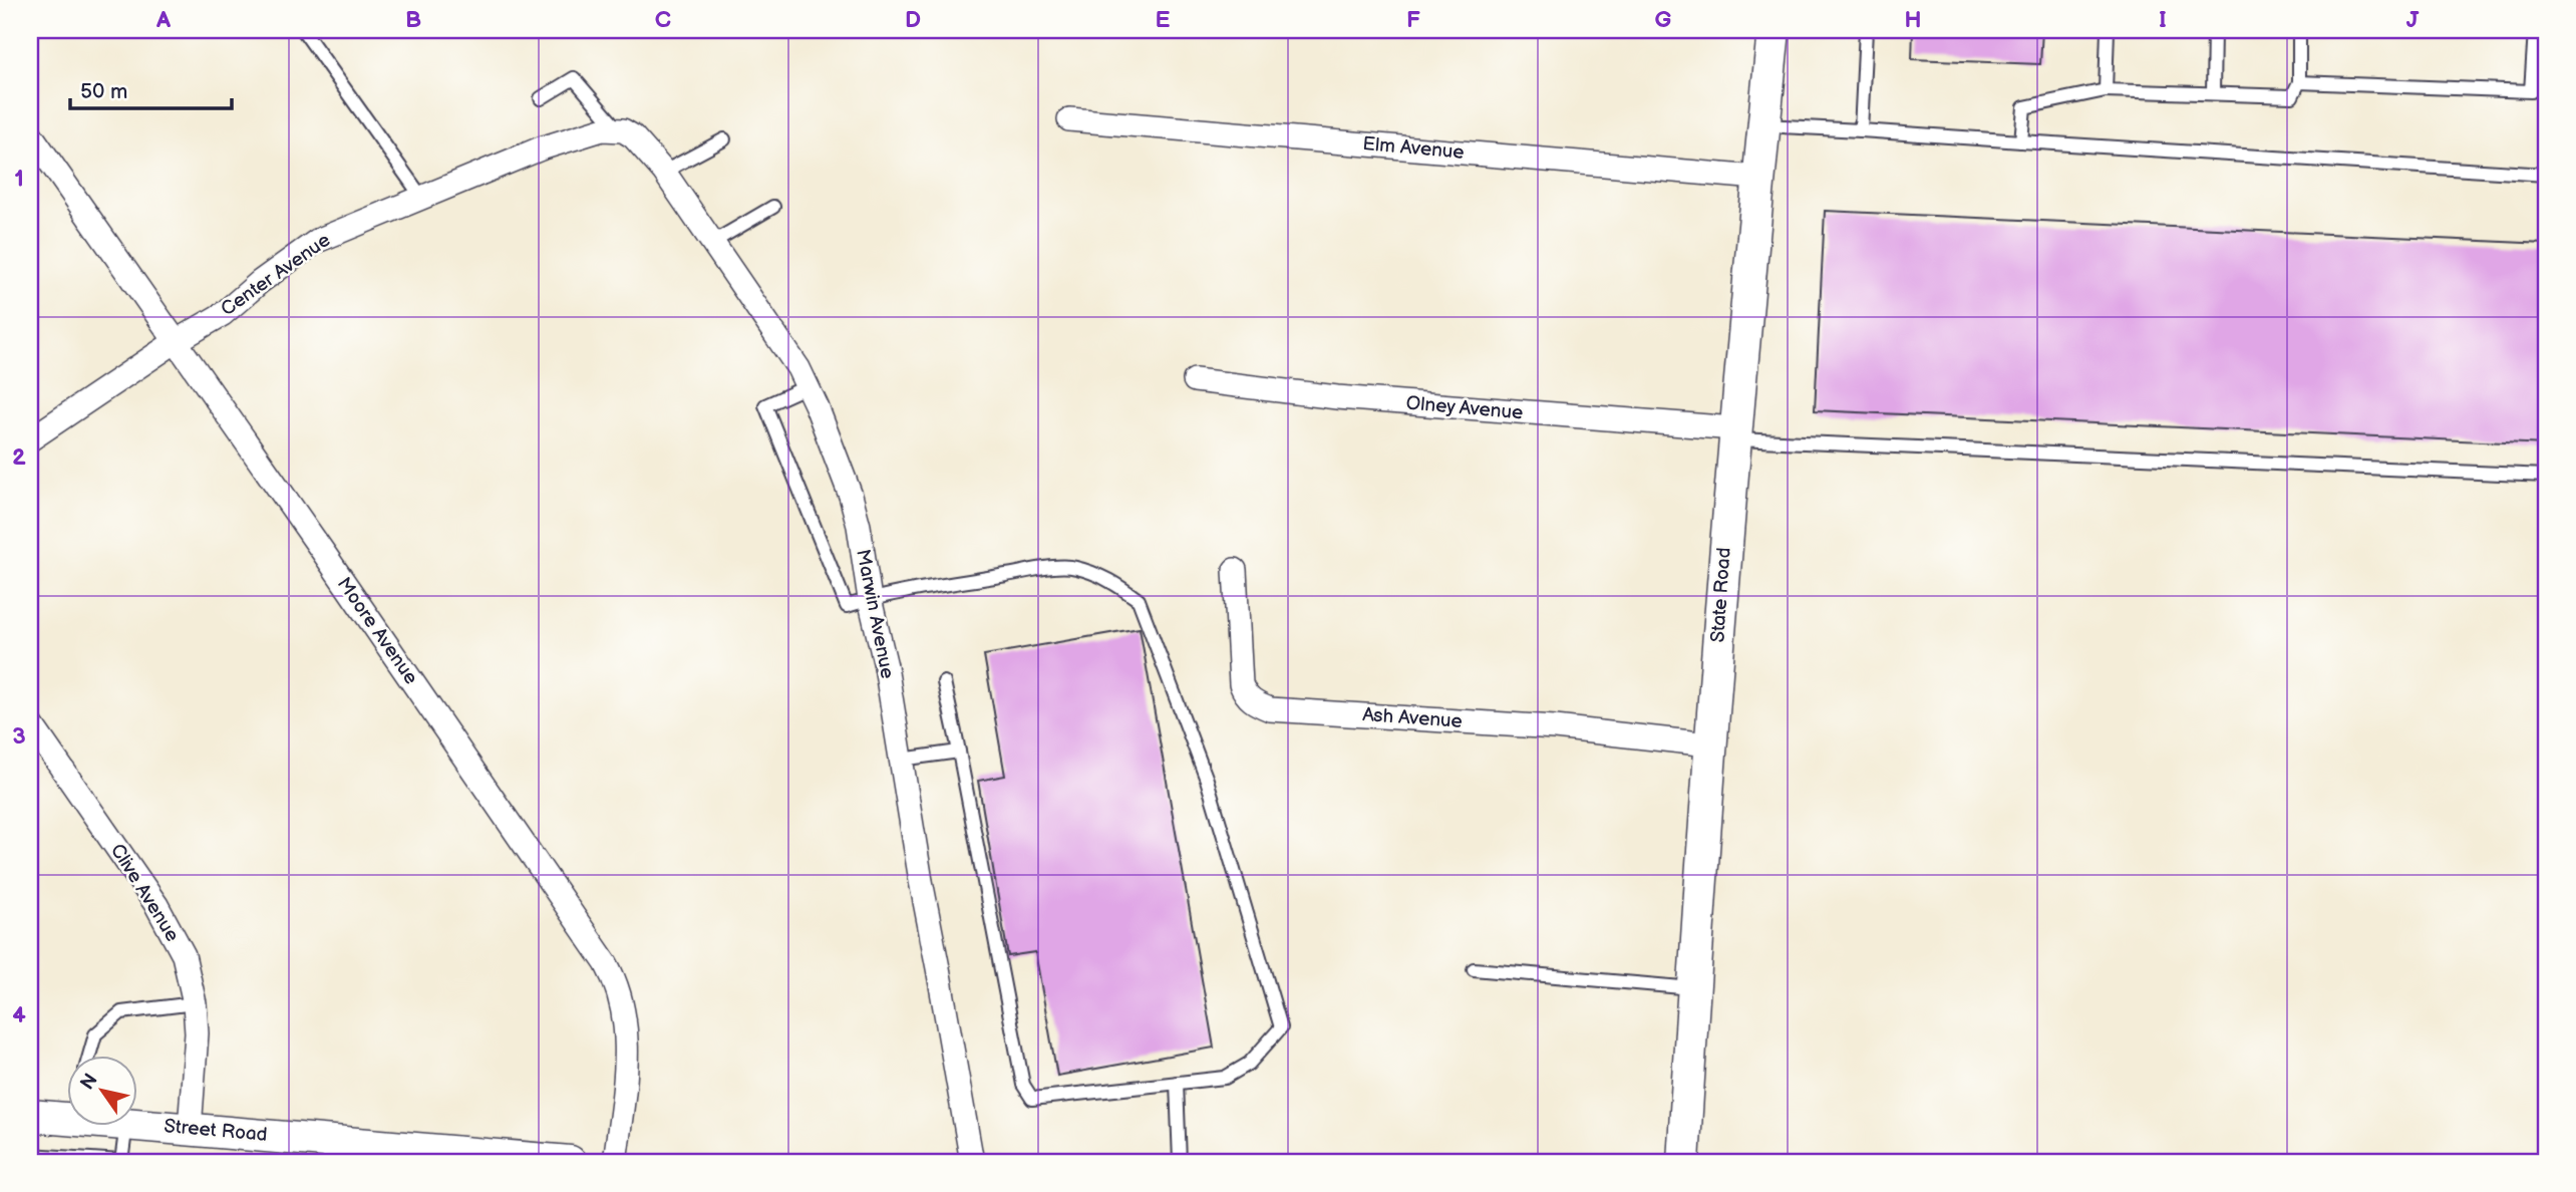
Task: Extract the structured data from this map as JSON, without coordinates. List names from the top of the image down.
{
  "streets": {
    "main road": ["State Road", "Street Road"],
    "street": [
      "Elm Avenue",
      "Center Avenue",
      "Olney Avenue",
      "Marwin Avenue",
      "Moore Avenue",
      "Ash Avenue",
      "Clive Avenue"
    ]
  },
  "crossings": [
    ["Elm Avenue", "State Road"],
    ["Center Avenue", "Marwin Avenue"],
    ["Center Avenue", "Moore Avenue"],
    ["Olney Avenue", "State Road"],
    ["State Road", "Ash Avenue"],
    ["Clive Avenue", "Street Road"]
  ],
  "scale_bar": "50 m",
  "north": "top left",
  "grid": {
    "columns": [
      "A",
      "B",
      "C",
      "D",
      "E",
      "F",
      "G",
      "H",
      "I",
      "J"
    ],
    "rows": [
      "1",
      "2",
      "3",
      "4"
    ]
  }
}
